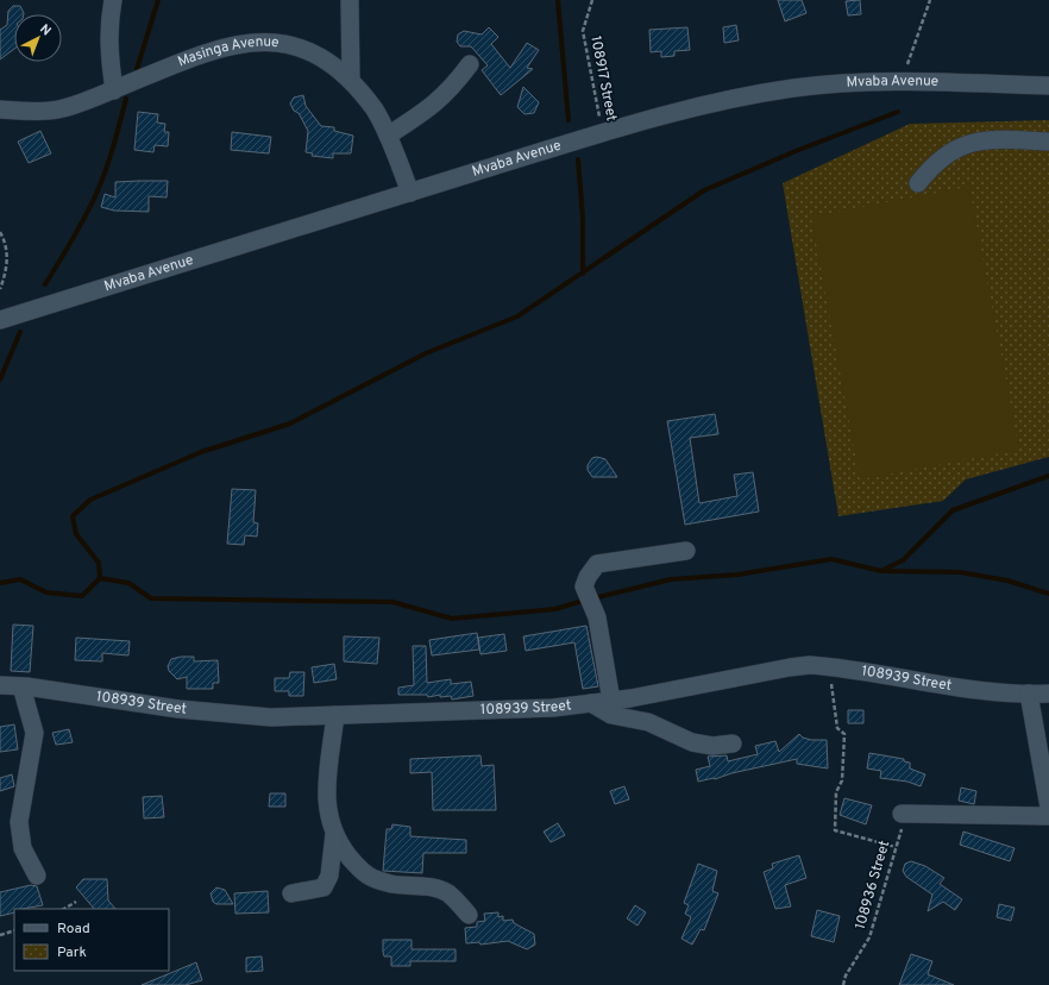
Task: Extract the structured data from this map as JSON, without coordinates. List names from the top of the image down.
{
  "streets": {
    "street": ["Masinga Avenue", "Mvaba Avenue", "108939 Street"],
    "path": ["108917 Street", "108936 Street"]
  },
  "crossings": [
    ["Masinga Avenue", "Mvaba Avenue"],
    ["108917 Street", "Mvaba Avenue"]
  ],
  "legend": ["Road", "Park"],
  "north": "top right"
}
